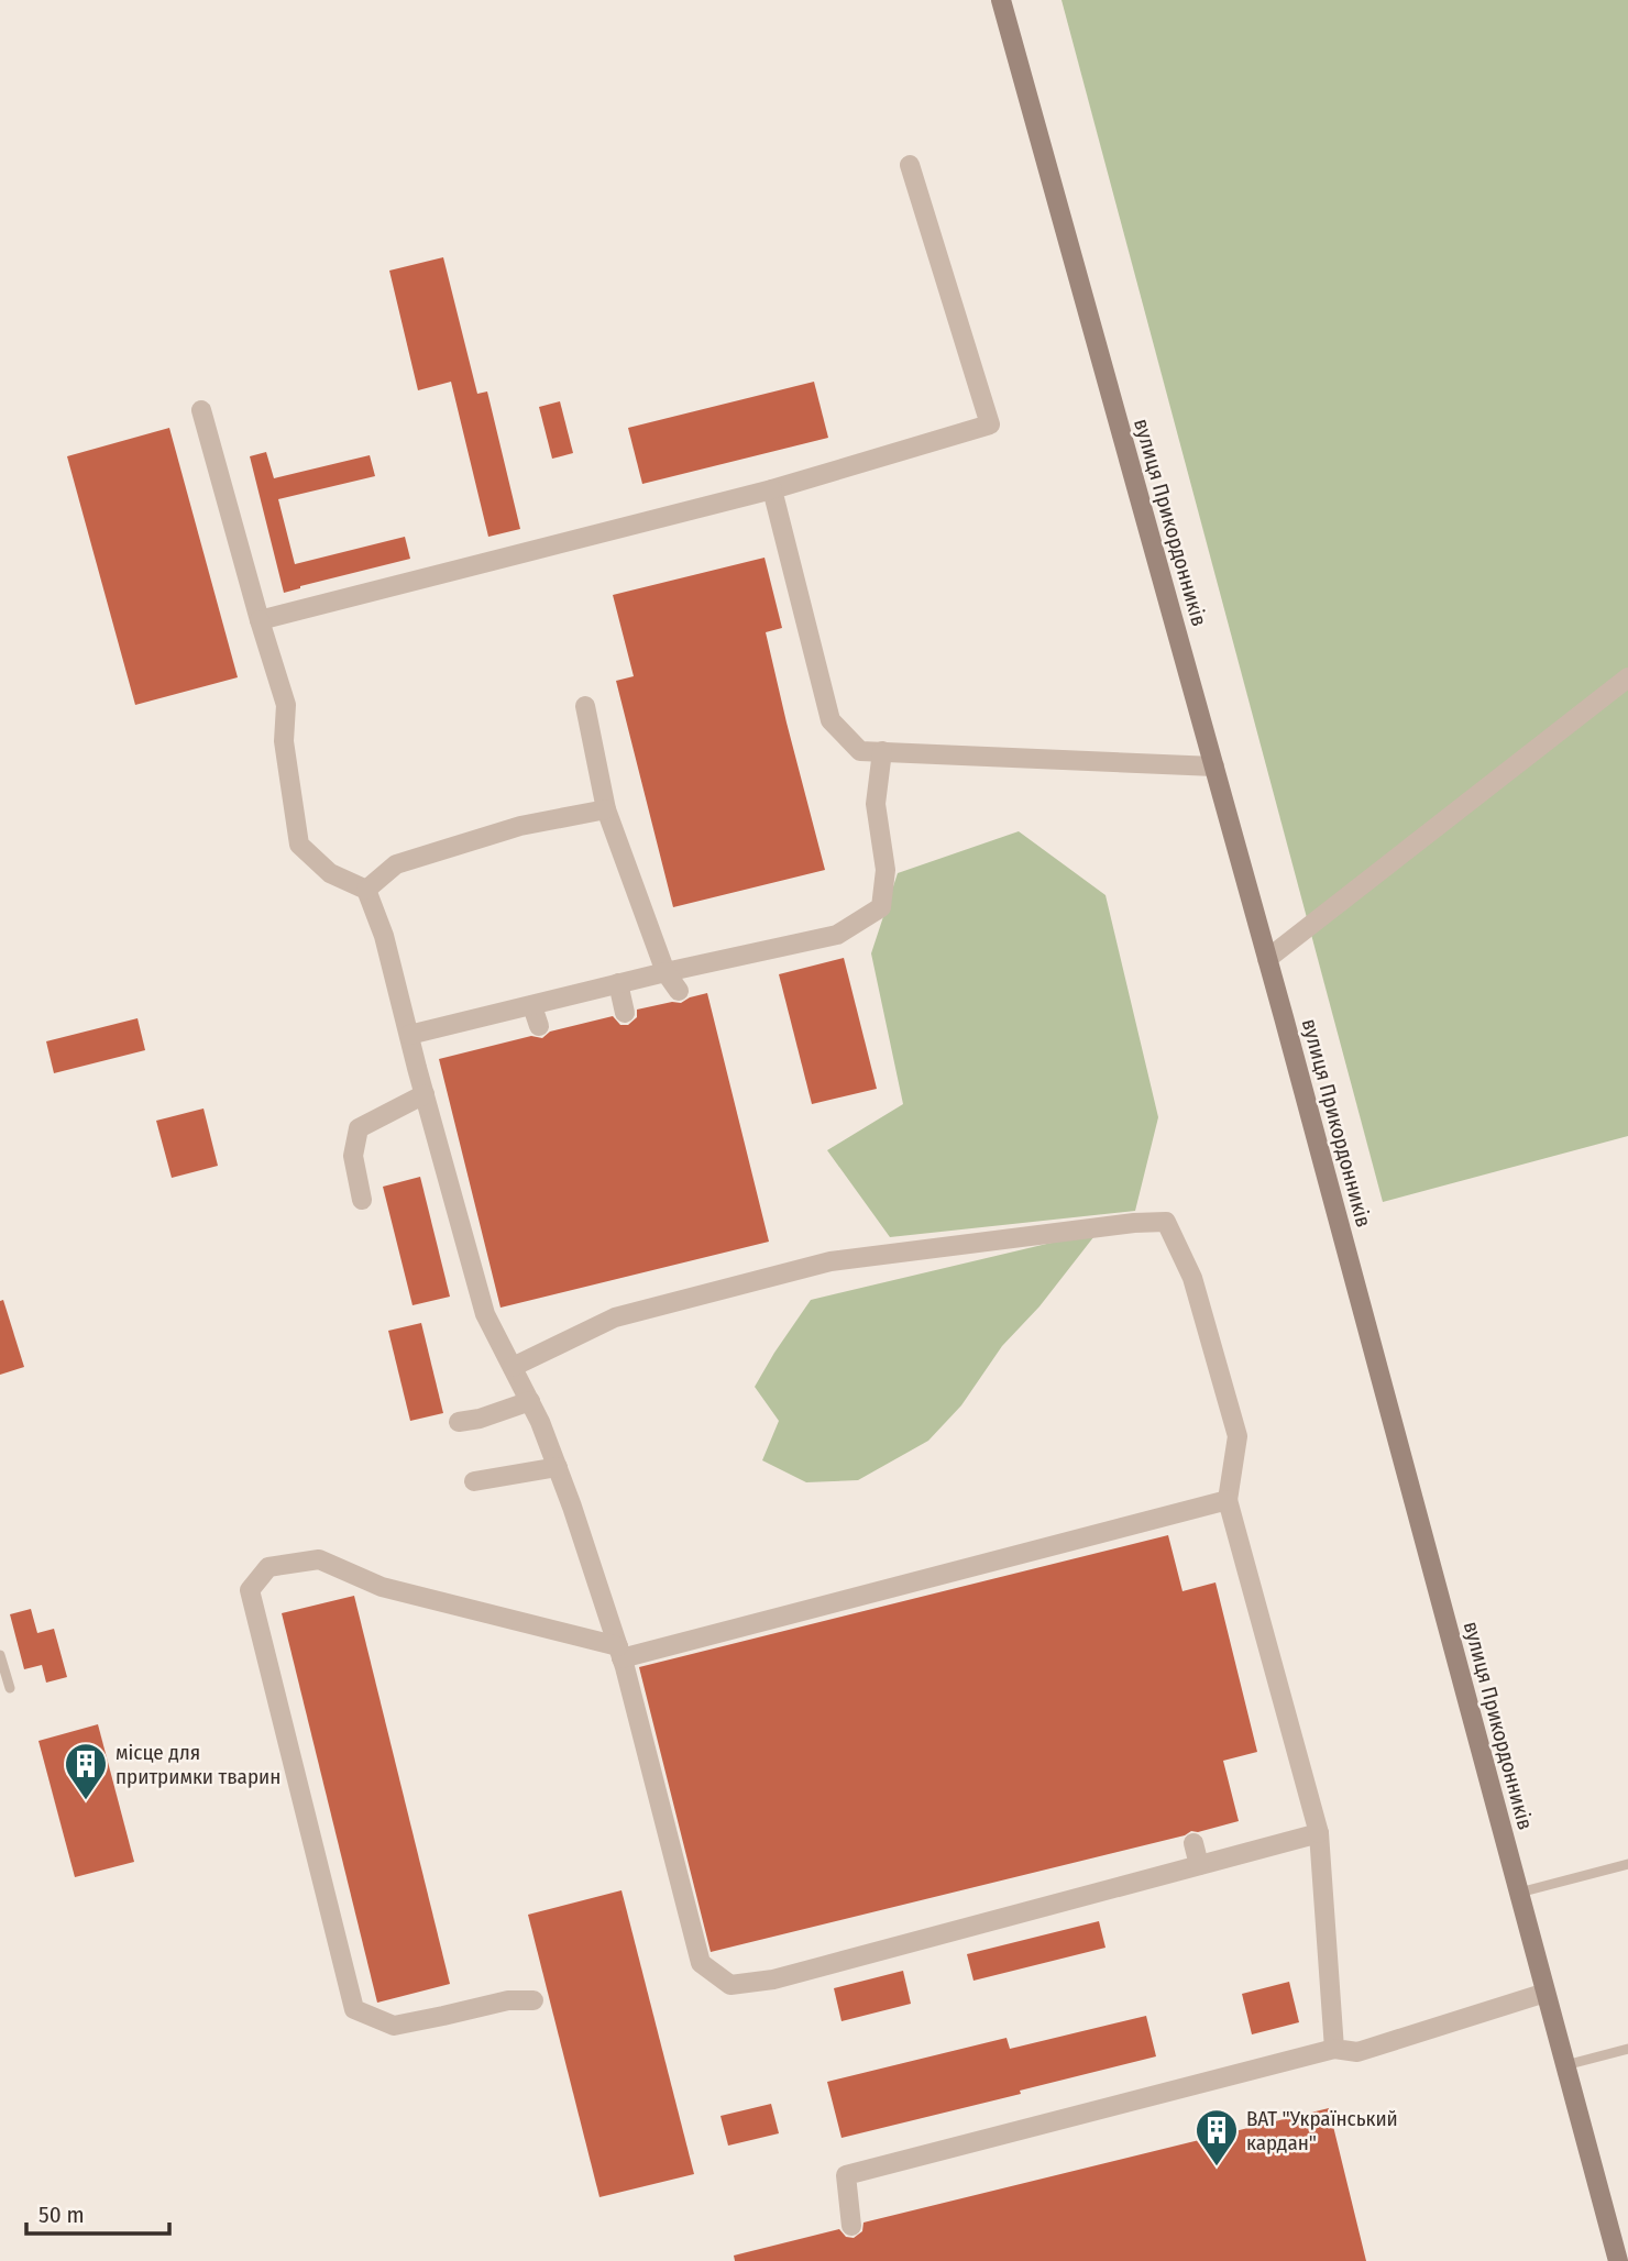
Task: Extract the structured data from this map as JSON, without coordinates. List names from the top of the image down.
{
  "streets": {
    "street": ["вулиця Прикордонників"]
  },
  "places": {
    "building": ["місце для притримки тварин", "ВАТ \"Український кардан\""]
  },
  "scale_bar": "50 m"
}
